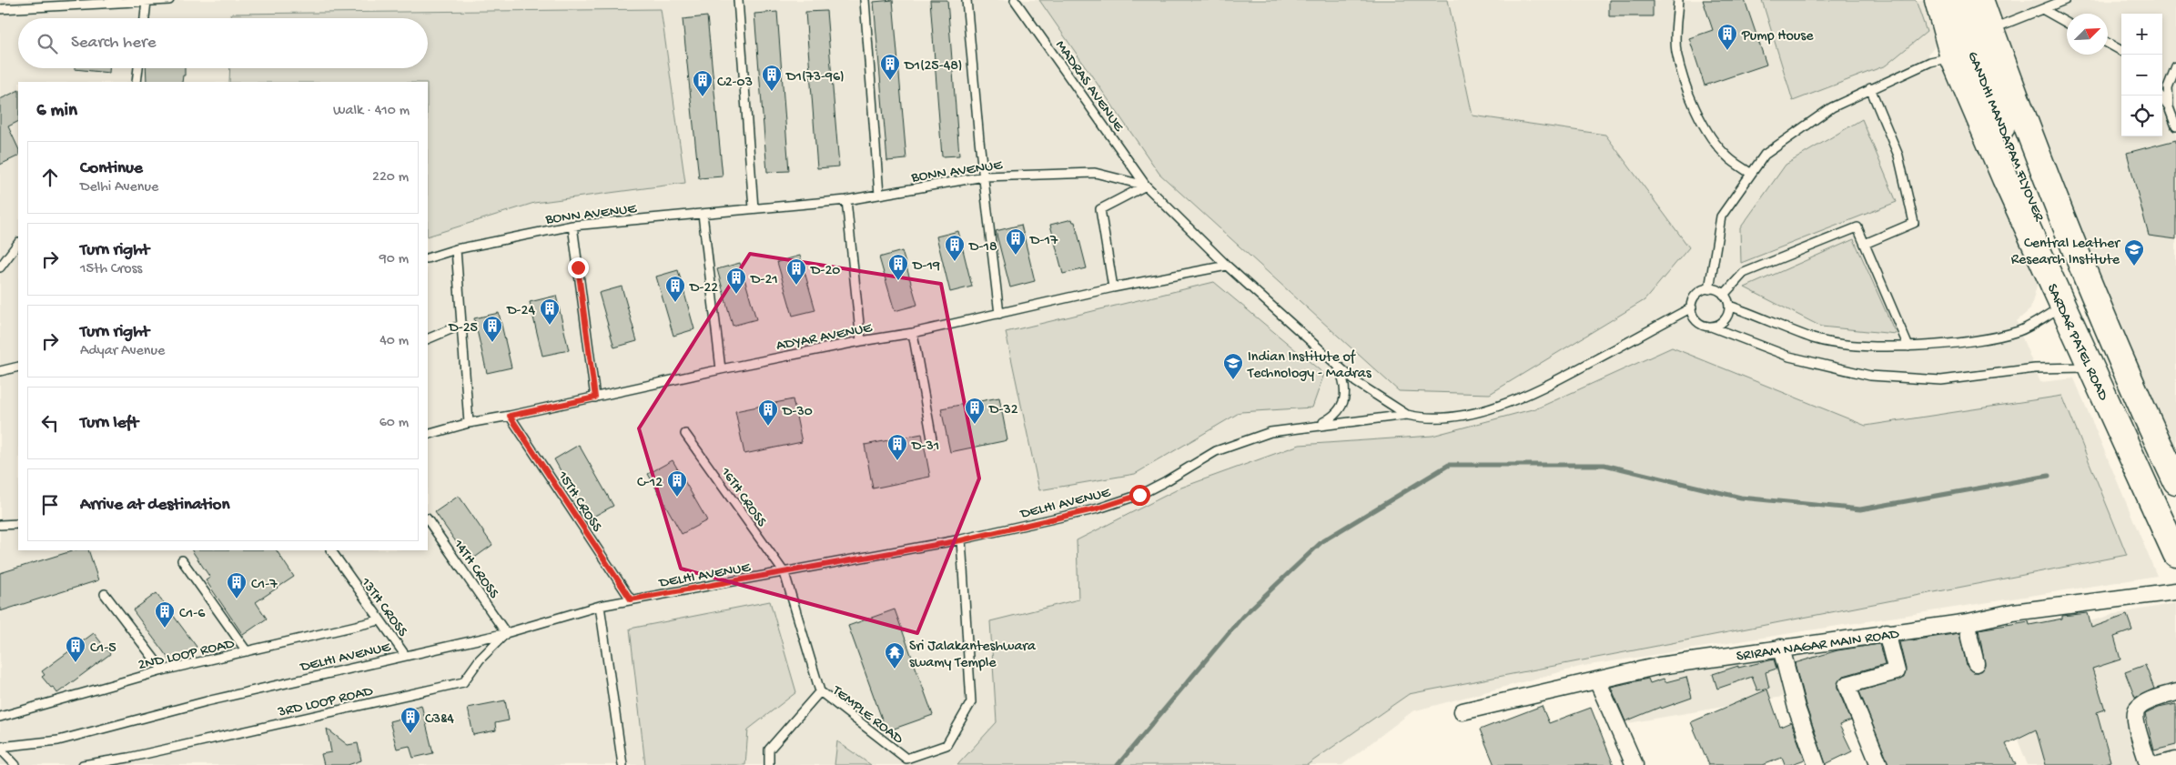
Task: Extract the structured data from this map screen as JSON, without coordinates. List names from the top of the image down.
{
  "streets": {
    "main road": ["GANDHI MANDAPAM FLYOVER", "SARDAR PATEL ROAD"],
    "street": ["SRIRAM NAGAR MAIN ROAD"],
    "lane": [
      "MADRAS AVENUE",
      "BONN AVENUE",
      "ADYAR AVENUE",
      "16TH CROSS",
      "15TH CROSS",
      "DELHI AVENUE",
      "14TH CROSS",
      "13TH CROSS",
      "2ND LOOP ROAD",
      "3RD LOOP ROAD",
      "TEMPLE ROAD"
    ]
  },
  "crossings": [
    ["MADRAS AVENUE", "BONN AVENUE"],
    ["GANDHI MANDAPAM FLYOVER", "SARDAR PATEL ROAD"],
    ["ADYAR AVENUE", "15TH CROSS"],
    ["16TH CROSS", "DELHI AVENUE"],
    ["16TH CROSS", "TEMPLE ROAD"],
    ["15TH CROSS", "DELHI AVENUE"],
    ["DELHI AVENUE", "14TH CROSS"],
    ["DELHI AVENUE", "13TH CROSS"],
    ["DELHI AVENUE", "3RD LOOP ROAD"],
    ["DELHI AVENUE", "TEMPLE ROAD"],
    ["14TH CROSS", "3RD LOOP ROAD"],
    ["13TH CROSS", "2ND LOOP ROAD"]
  ],
  "places": {
    "building": [
      "Pump House",
      "D1(25-48)",
      "D1(73-96)",
      "C2-03",
      "D-17",
      "D-18",
      "D-19",
      "D-20",
      "D-21",
      "D-22",
      "D-24",
      "D-25",
      "D-32",
      "D-30",
      "D-31",
      "C-12",
      "C1-7",
      "C1-6",
      "C1-5",
      "C3&4"
    ],
    "school or university": ["Central Leather Research Institute", "Indian Institute of Technology - Madras"],
    "temple": ["Sri Jalakanteshwara swamy Temple"]
  },
  "north": "top right",
  "page": {
    "map_buttons": ["+", "−"],
    "search": "Search here",
    "heading": ["6 min", "Walk · 410 m"],
    "list": [
      ["Continue", "Delhi Avenue", "220 m"],
      ["Turn right", "15th Cross", "90 m"],
      ["Turn right", "Adyar Avenue", "40 m"],
      ["Turn left", "60 m"],
      "Arrive at destination"
    ]
  }
}
